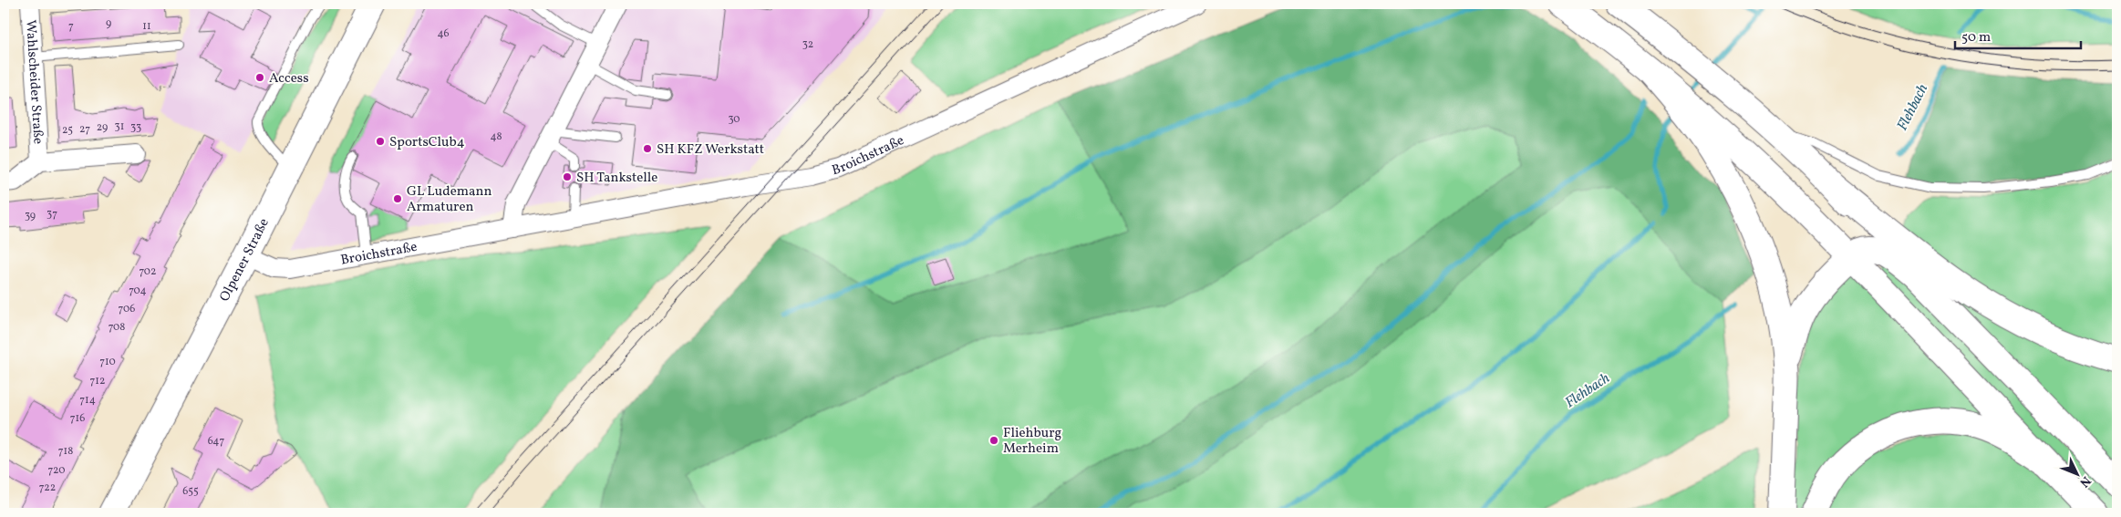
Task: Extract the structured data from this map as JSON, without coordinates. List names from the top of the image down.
{
  "streets": {
    "main road": ["Olpener Straße"],
    "street": ["Wahlscheider Straße", "Broichstraße"]
  },
  "crossings": [
    ["Broichstraße", "Olpener Straße"]
  ],
  "water": ["Flehbach"],
  "places": [
    "Access",
    "SportsClub4",
    "SH KFZ Werkstatt",
    "SH Tankstelle",
    "GL Ludemann Armaturen",
    "Fliehburg Merheim"
  ],
  "house_numbers": [
    "9",
    "7",
    "11",
    "46",
    "32",
    "30",
    "31",
    "29",
    "33",
    "27",
    "25",
    "48",
    "37",
    "39",
    "702",
    "704",
    "706",
    "708",
    "710",
    "712",
    "714",
    "716",
    "647",
    "718",
    "720",
    "722",
    "655"
  ],
  "scale_bar": "50 m",
  "north": "bottom right"
}
